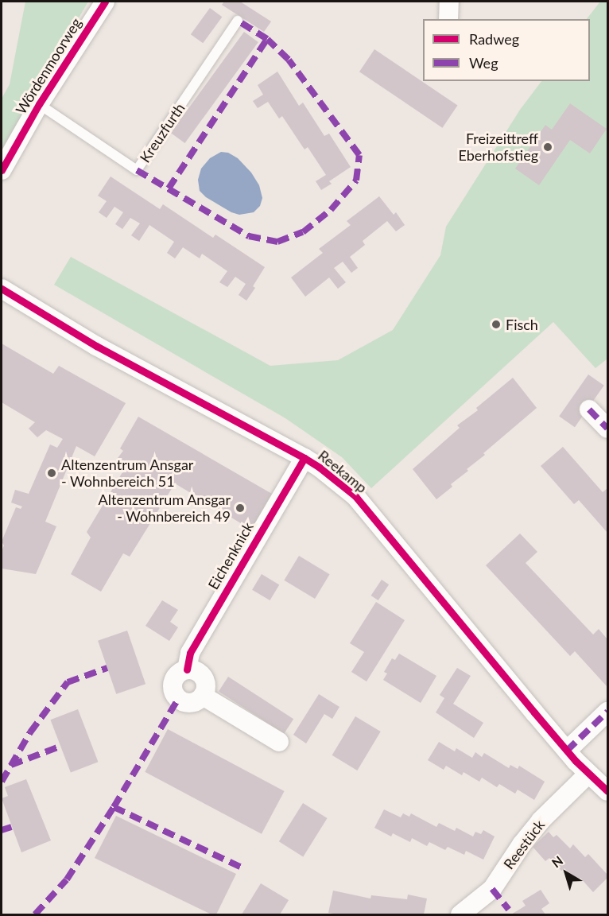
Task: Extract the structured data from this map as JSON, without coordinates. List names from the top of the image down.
{
  "streets": {
    "street": [
      "Wördenmoorweg",
      "Reekamp",
      "Eichenknick",
      "Reestück"
    ],
    "lane": ["Kreuzfurth"]
  },
  "crossings": [
    ["Wördenmoorweg", "Kreuzfurth"],
    ["Reekamp", "Eichenknick"],
    ["Reekamp", "Reestück"]
  ],
  "places": [
    "Freizeittreff Eberhofstieg",
    "Fisch",
    "Altenzentrum Ansgar - Wohnbereich 51",
    "Altenzentrum Ansgar - Wohnbereich 49"
  ],
  "legend": ["Radweg", "Weg"],
  "north": "top left"
}
